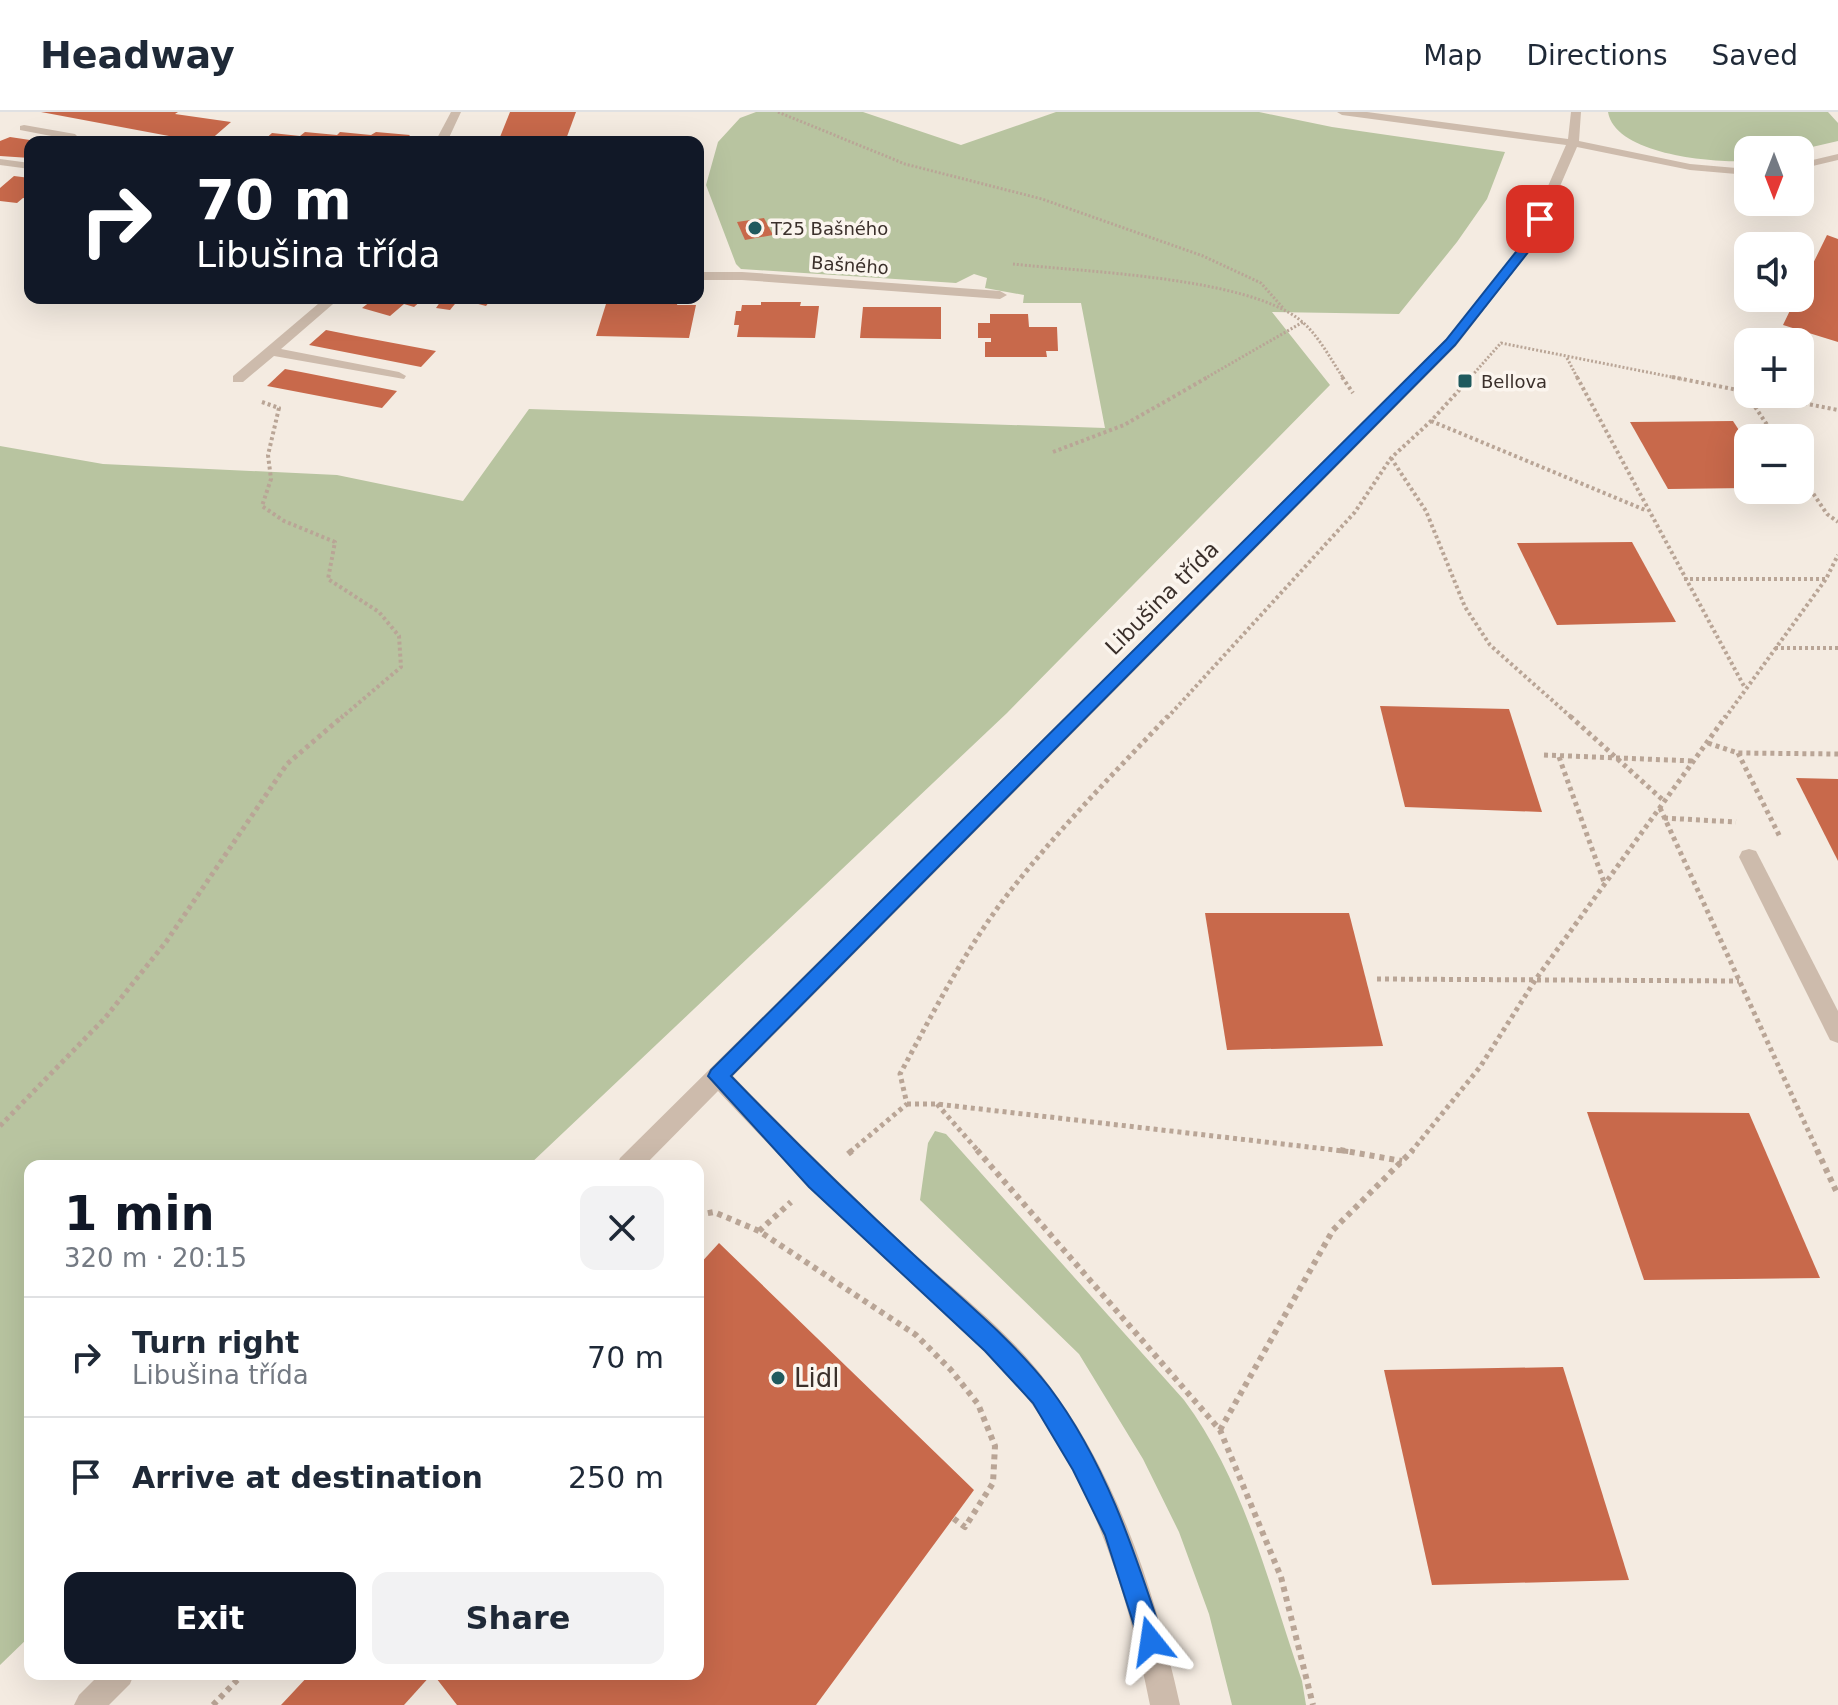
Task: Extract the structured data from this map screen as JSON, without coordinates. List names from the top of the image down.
{
  "streets": {
    "street": ["Bašného", "Libušina třída"]
  },
  "places": {
    "other": ["T25 Bašného", "Lidl"],
    "transit": ["Bellova"]
  },
  "north": "bottom",
  "page": {
    "header": "Headway",
    "nav": ["Map", "Directions", "Saved"],
    "map_buttons": ["+", "−"],
    "turn": ["70 m", "Libušina třída"],
    "heading": ["1 min", "320 m · 20:15"],
    "list": [
      {
        "name": "Turn right",
        "note": "Libušina třída",
        "value": "70 m"
      },
      {
        "name": "Arrive at destination",
        "value": "250 m"
      }
    ],
    "buttons": ["Exit", "Share"]
  }
}
